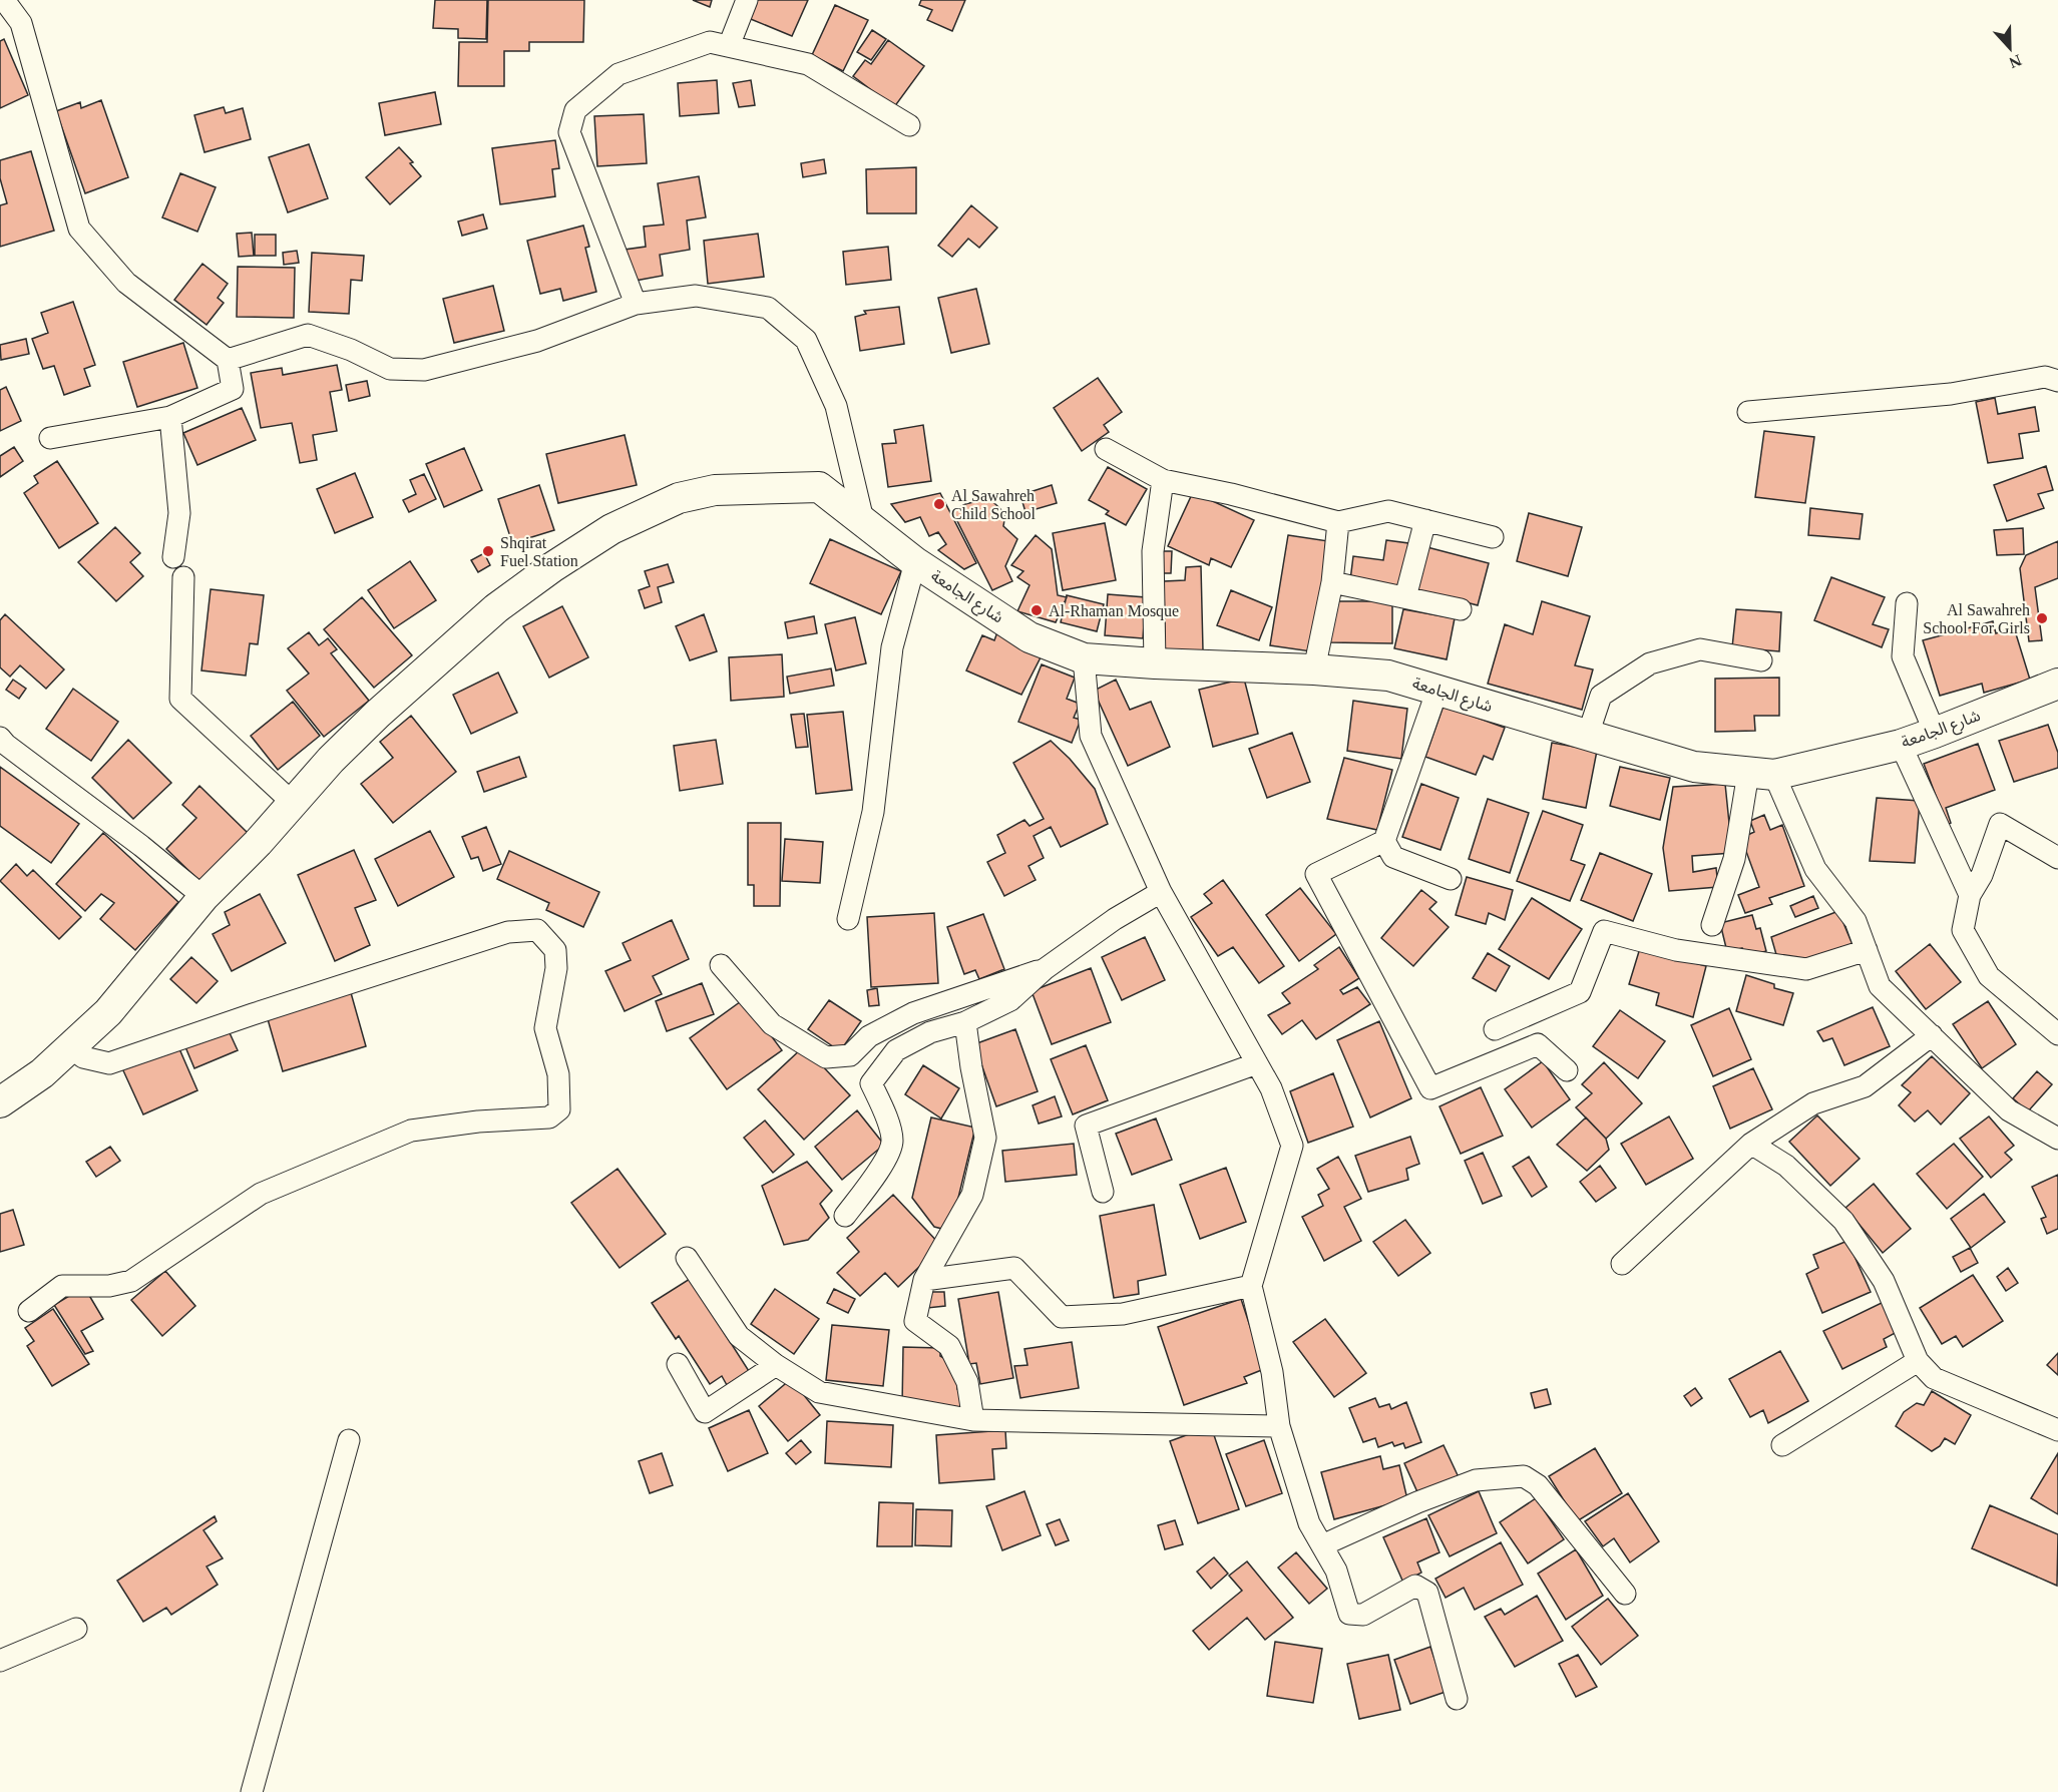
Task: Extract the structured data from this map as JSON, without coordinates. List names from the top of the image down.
{
  "streets": {
    "main road": ["شارع الجامعة"]
  },
  "places": [
    "Al Sawahreh Child School",
    "Shqirat Fuel Station",
    "Al-Rhaman Mosque",
    "Al Sawahreh School For Girls"
  ],
  "north": "bottom"
}
